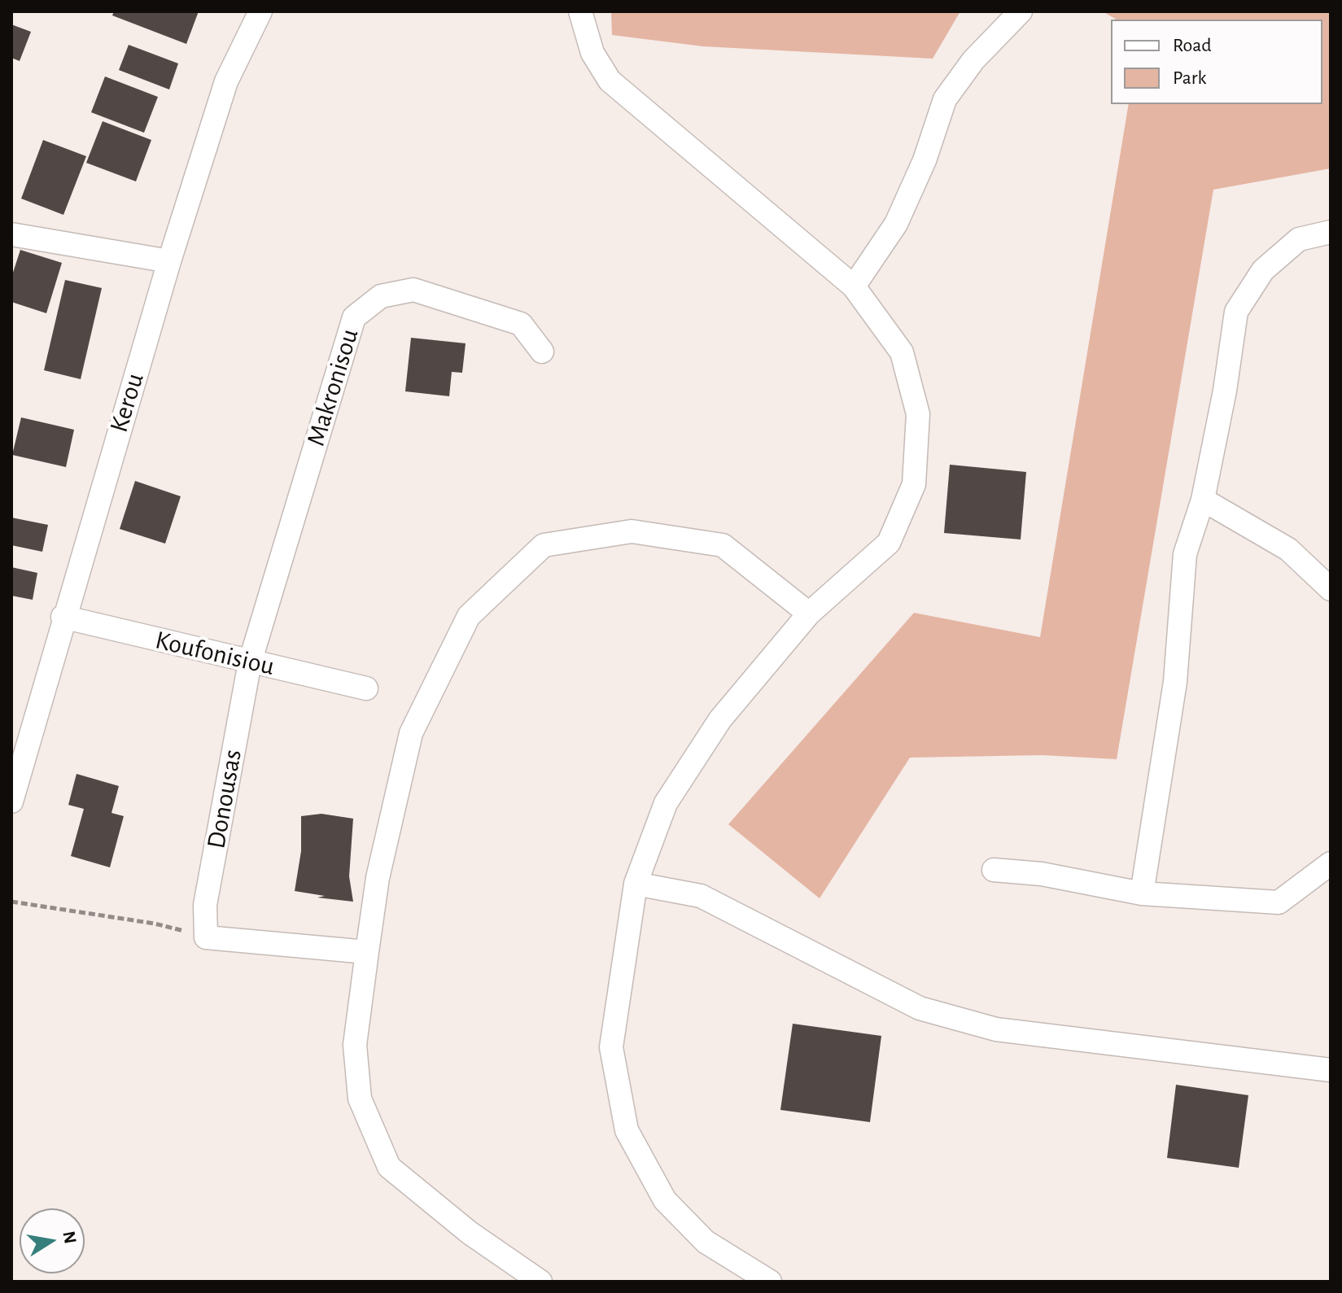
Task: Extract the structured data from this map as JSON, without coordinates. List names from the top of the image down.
{
  "streets": {
    "street": [
      "Makronisou",
      "Kerou",
      "Koufonisiou",
      "Donousas"
    ]
  },
  "crossings": [
    ["Makronisou", "Koufonisiou"],
    ["Makronisou", "Donousas"],
    ["Kerou", "Koufonisiou"],
    ["Koufonisiou", "Donousas"]
  ],
  "legend": ["Road", "Park"],
  "north": "right"
}
